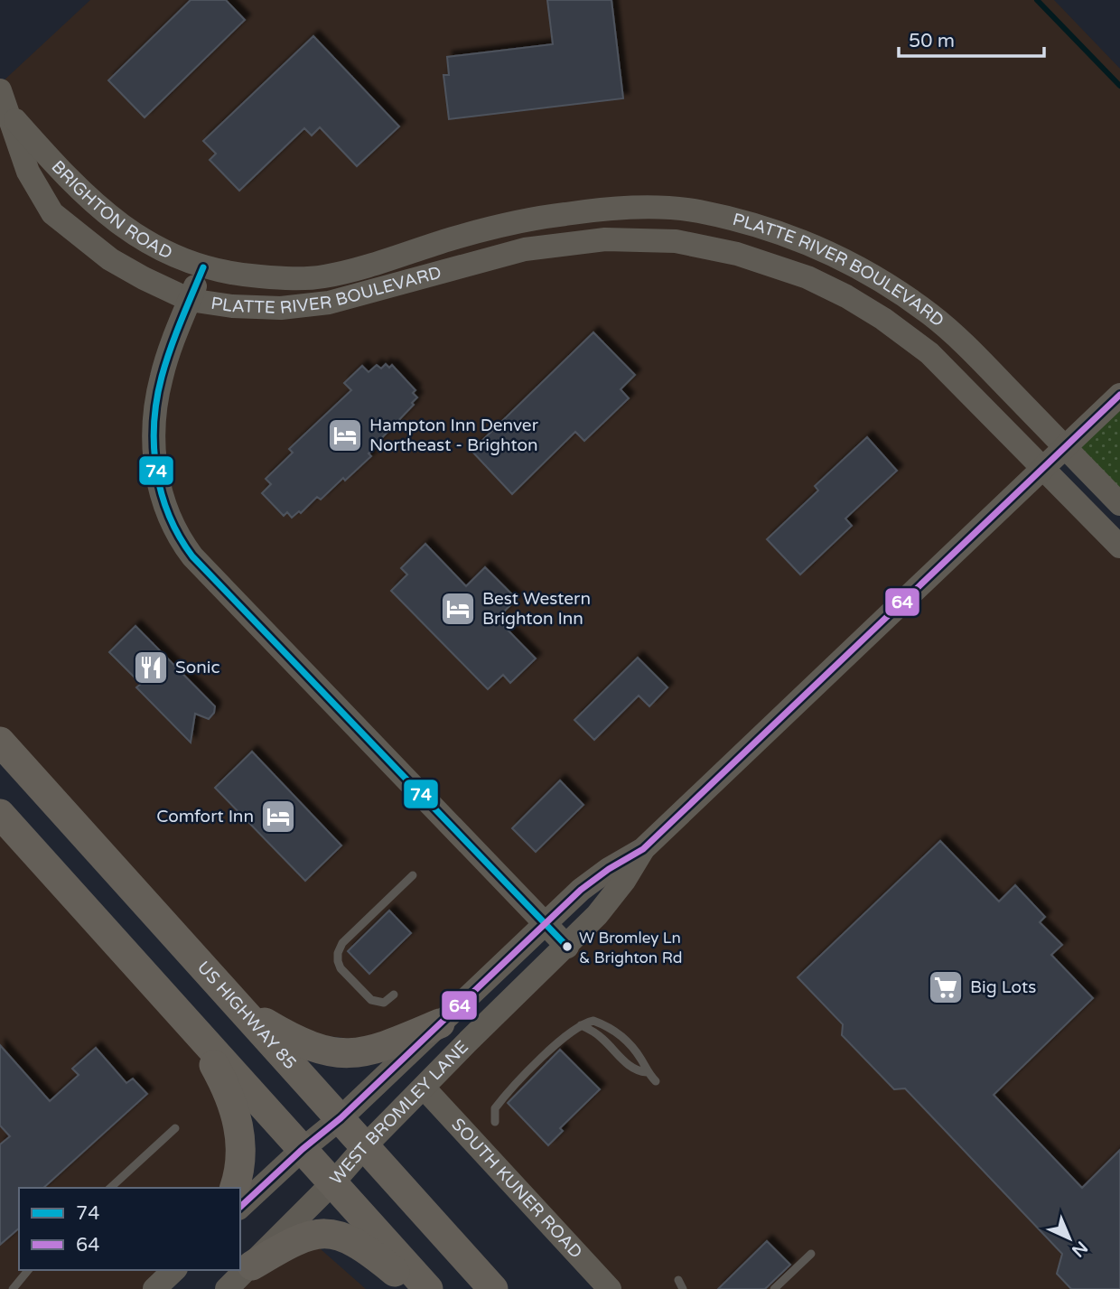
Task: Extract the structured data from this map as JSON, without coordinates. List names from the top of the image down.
{
  "streets": {
    "highway": ["US HIGHWAY 85"],
    "main road": [
      "BRIGHTON ROAD",
      "PLATTE RIVER BOULEVARD",
      "WEST BROMLEY LANE",
      "SOUTH KUNER ROAD"
    ]
  },
  "crossings": [
    ["BRIGHTON ROAD", "PLATTE RIVER BOULEVARD"],
    ["PLATTE RIVER BOULEVARD", "WEST BROMLEY LANE"],
    ["US HIGHWAY 85", "WEST BROMLEY LANE"],
    ["WEST BROMLEY LANE", "SOUTH KUNER ROAD"]
  ],
  "places": {
    "hotel": ["Hampton Inn Denver Northeast - Brighton", "Best Western Brighton Inn", "Comfort Inn"],
    "restaurant": ["Sonic"],
    "other": ["W Bromley Ln & Brighton Rd"],
    "supermarket": ["Big Lots"]
  },
  "lines": ["transit line 74", "transit line 64"],
  "legend": ["74", "64"],
  "scale_bar": "50 m",
  "north": "bottom right"
}
